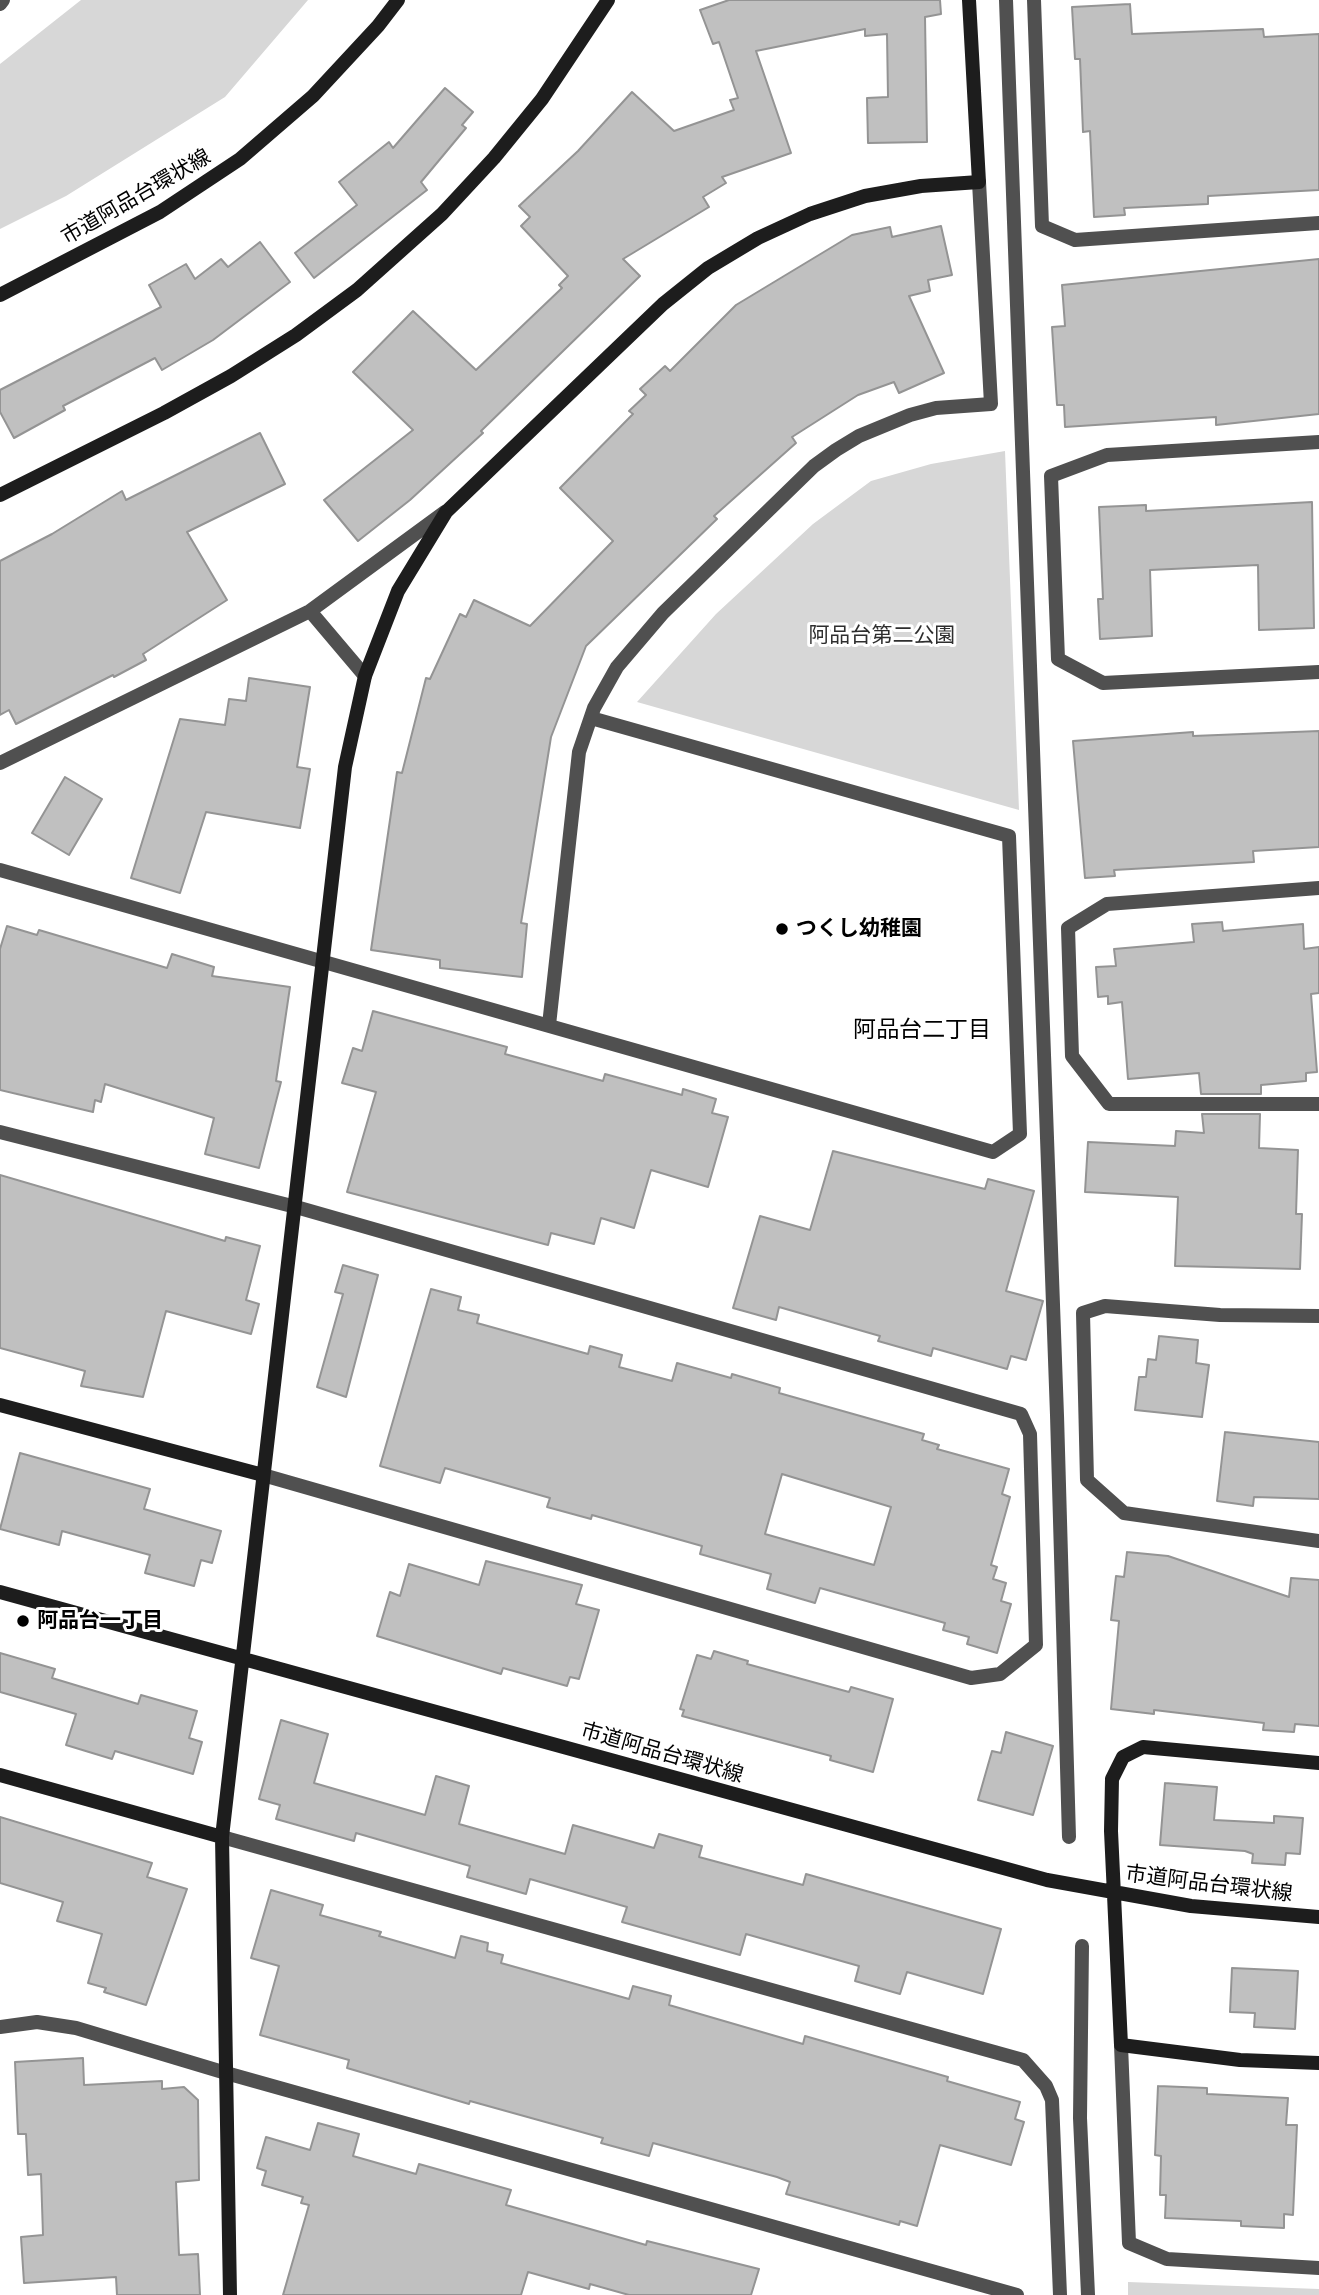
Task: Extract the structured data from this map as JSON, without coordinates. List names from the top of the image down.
{
  "streets": {
    "street": ["市道阿品台環状線"]
  },
  "districts": ["阿品台二丁目"],
  "parks": ["阿品台第二公園"],
  "places": ["つくし幼稚園", "阿品台一丁目"]
}
